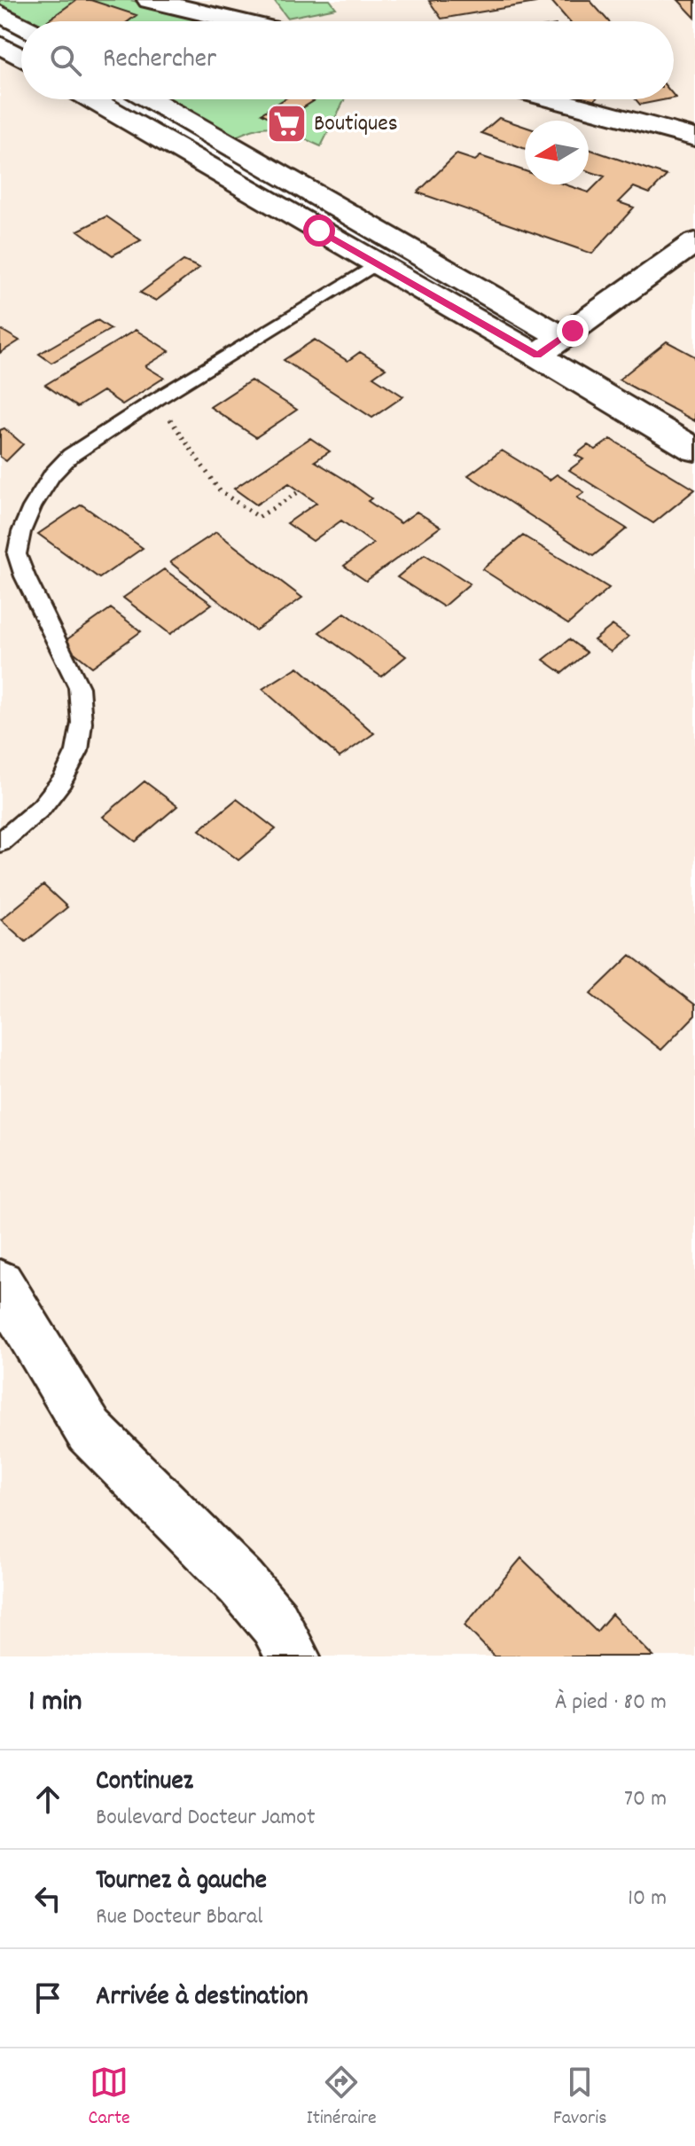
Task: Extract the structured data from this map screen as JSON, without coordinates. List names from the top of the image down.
{
  "places": {
    "supermarket": ["Boutiques"]
  },
  "north": "left",
  "page": {
    "search": "Rechercher",
    "heading": ["1 min", "À pied · 80 m"],
    "list": [
      ["Continuez", "Boulevard Docteur Jamot", "70 m"],
      ["Tournez à gauche", "Rue Docteur Bbaral", "10 m"],
      "Arrivée à destination"
    ],
    "nav": ["Carte", "Itinéraire", "Favoris"]
  }
}
